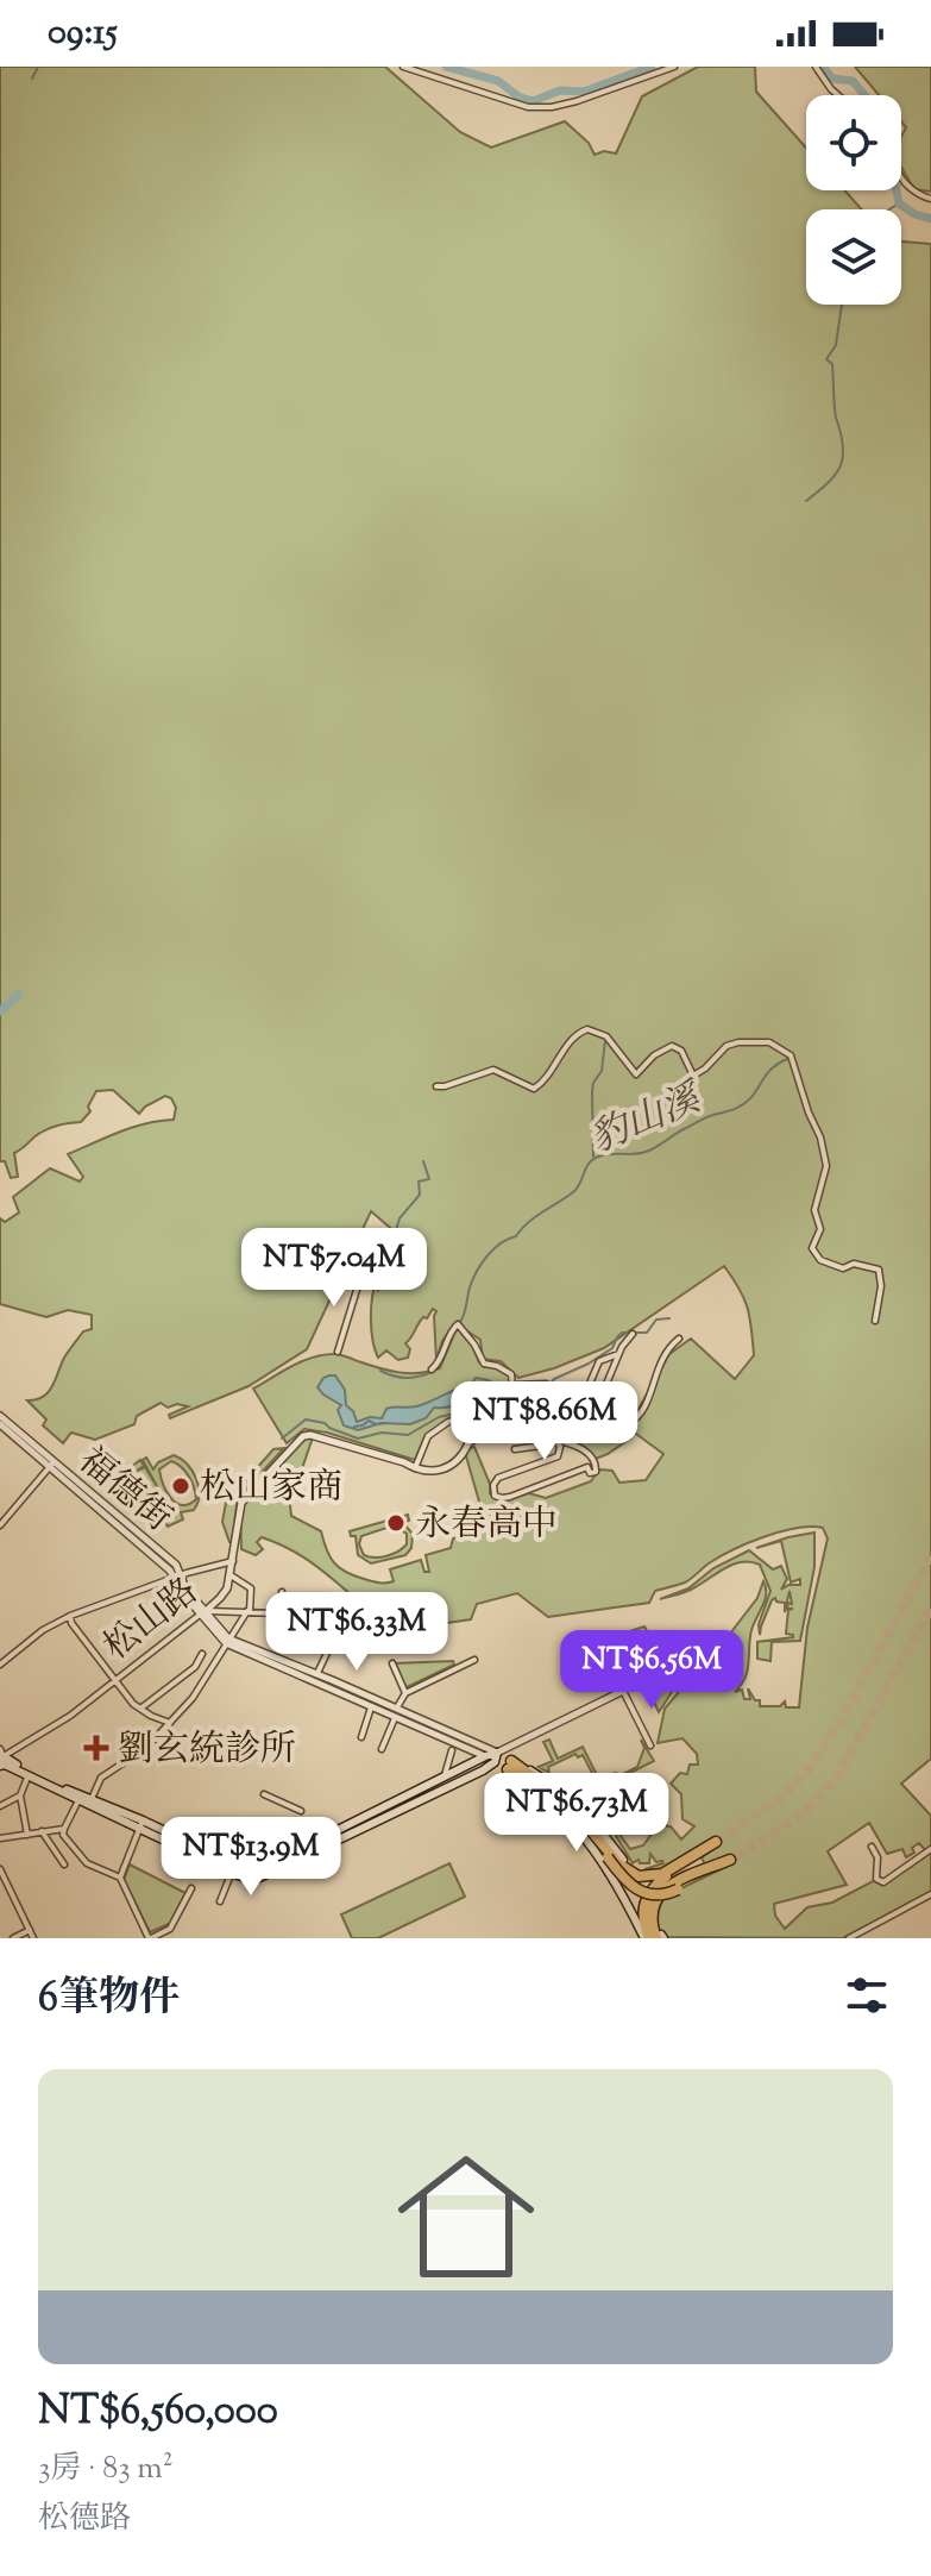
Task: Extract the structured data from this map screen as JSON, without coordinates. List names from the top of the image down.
{
  "streets": {
    "street": ["福德街", "松山路"]
  },
  "crossings": [
    ["福德街", "松山路"]
  ],
  "water": ["豹山溪"],
  "places": {
    "other": ["松山家商", "永春高中"],
    "health": ["劉玄統診所"]
  },
  "page": {
    "status": "09:15",
    "price": [
      "NT$7.04M",
      "NT$8.66M",
      "NT$6.33M",
      "NT$6.56M",
      "NT$6.73M",
      "NT$13.9M"
    ],
    "heading": "6筆物件",
    "list": [
      {
        "name": "NT$6,560,000",
        "note": "3房 · 83 m² · 松德路"
      }
    ]
  }
}
